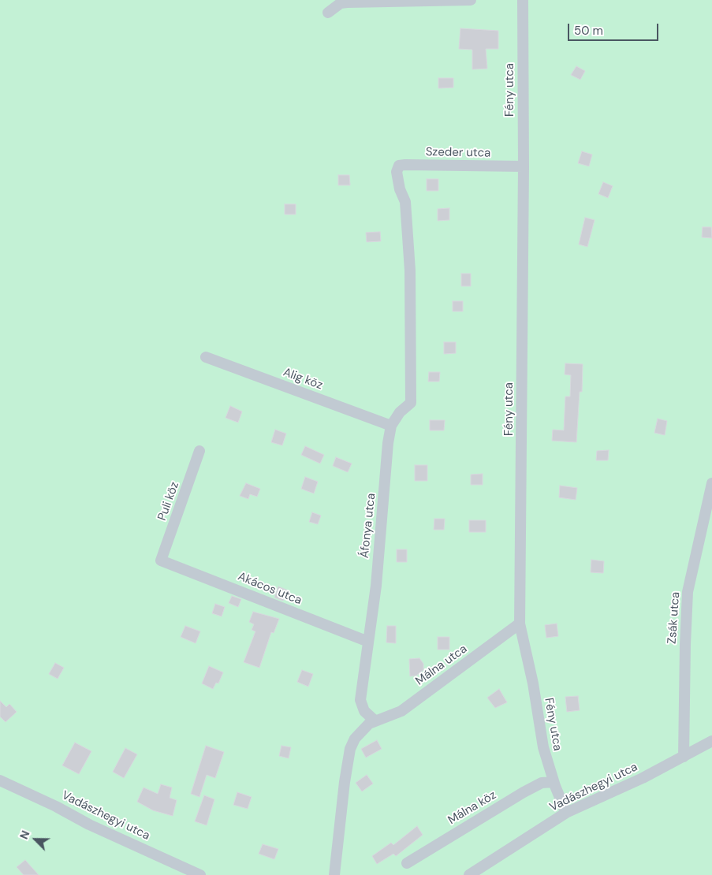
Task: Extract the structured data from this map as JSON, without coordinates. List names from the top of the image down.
{
  "streets": {
    "street": [
      "Fény utca",
      "Szeder utca",
      "Alig köz",
      "Puli köz",
      "Áfonya utca",
      "Akácos utca",
      "Zsák utca",
      "Málna utca",
      "Vadászhegyi utca",
      "Málna köz"
    ]
  },
  "crossings": [
    ["Fény utca", "Szeder utca"],
    ["Fény utca", "Málna utca"],
    ["Fény utca", "Vadászhegyi utca"],
    ["Fény utca", "Málna köz"],
    ["Szeder utca", "Áfonya utca"],
    ["Alig köz", "Áfonya utca"],
    ["Puli köz", "Akácos utca"],
    ["Áfonya utca", "Akácos utca"],
    ["Áfonya utca", "Málna utca"],
    ["Zsák utca", "Vadászhegyi utca"]
  ],
  "scale_bar": "50 m",
  "north": "top left"
}
